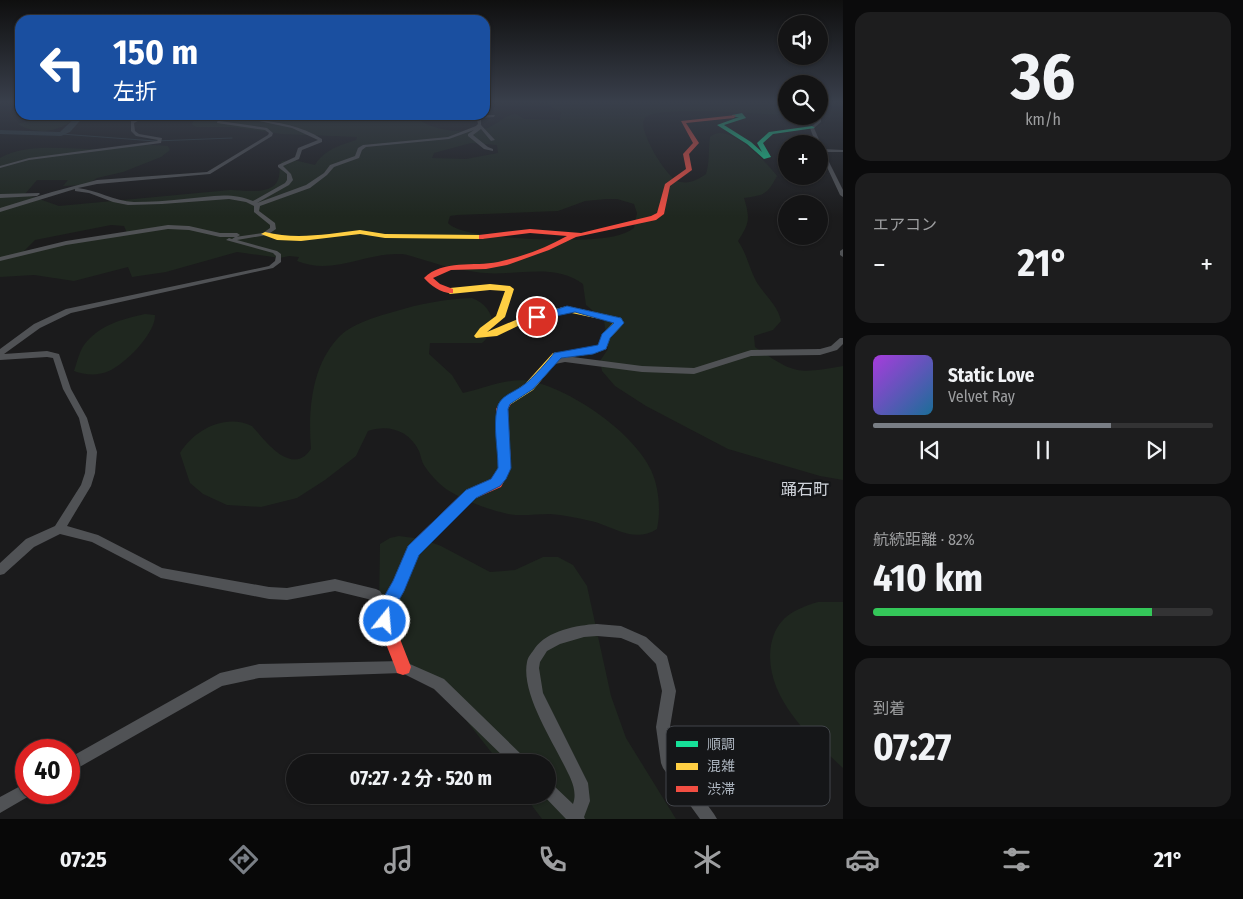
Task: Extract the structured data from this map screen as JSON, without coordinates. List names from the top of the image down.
{
  "districts": ["踊石町"],
  "legend": ["順調", "混雑", "渋滞"],
  "page": {
    "tile": [
      ["36", "km/h"],
      "エアコン",
      ["航続距離 · 82%", "410 km"],
      ["到着", "07:27"]
    ],
    "map_buttons": ["+", "−"],
    "turn": ["150 m", "左折"],
    "heat": ["−", "21°", "+"],
    "song": ["Static Love", "Velvet Ray"],
    "limit": "40",
    "trip": "07:27 · 2 分 · 520 m",
    "tabs": ["07:25", "21°"]
  }
}
